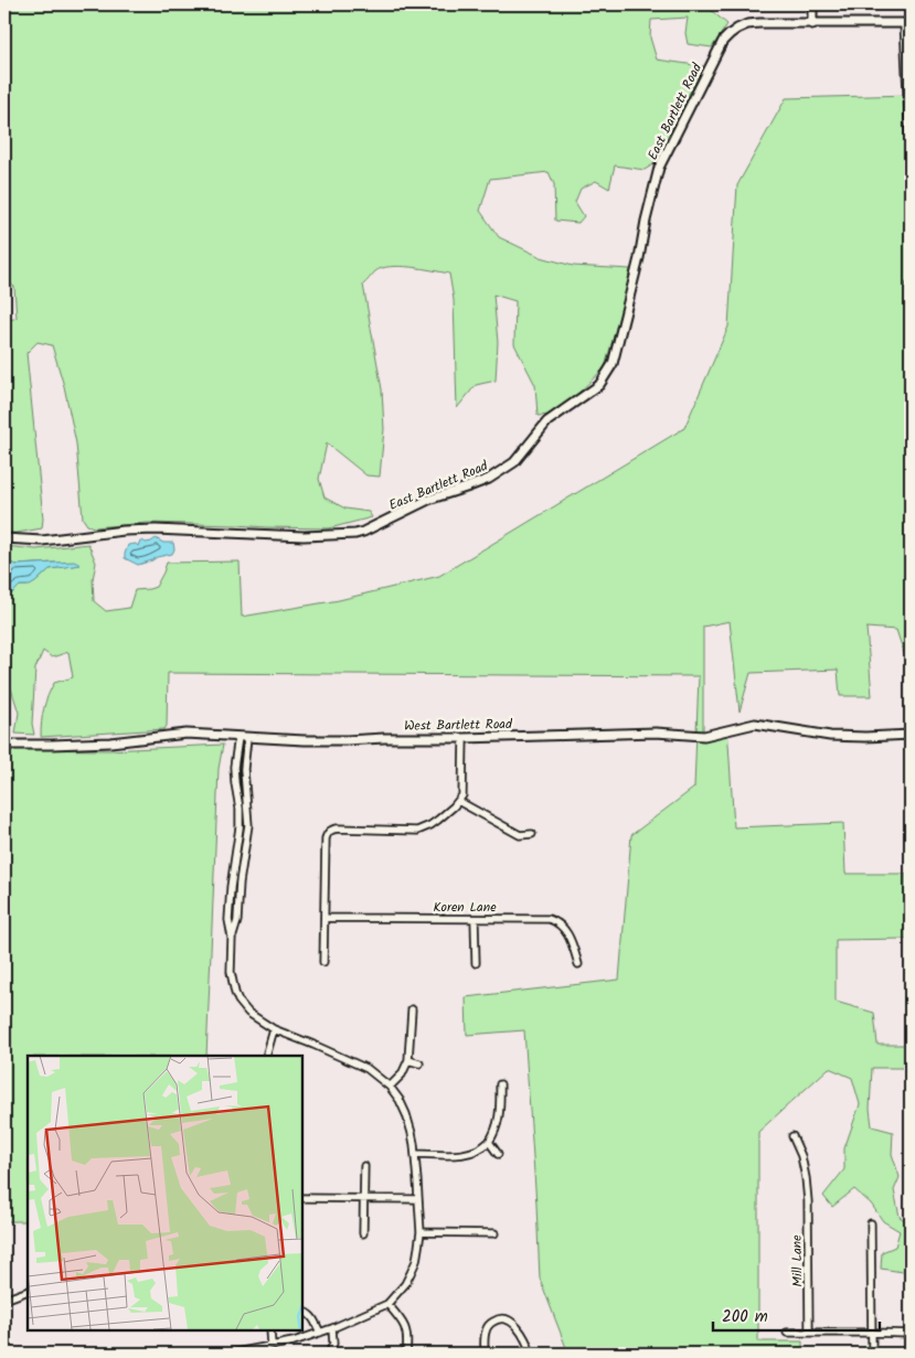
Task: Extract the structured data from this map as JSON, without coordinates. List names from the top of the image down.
{
  "streets": {
    "street": [
      "East Bartlett Road",
      "West Bartlett Road",
      "Koren Lane",
      "Mill Lane"
    ]
  },
  "scale_bar": "200 m"
}
